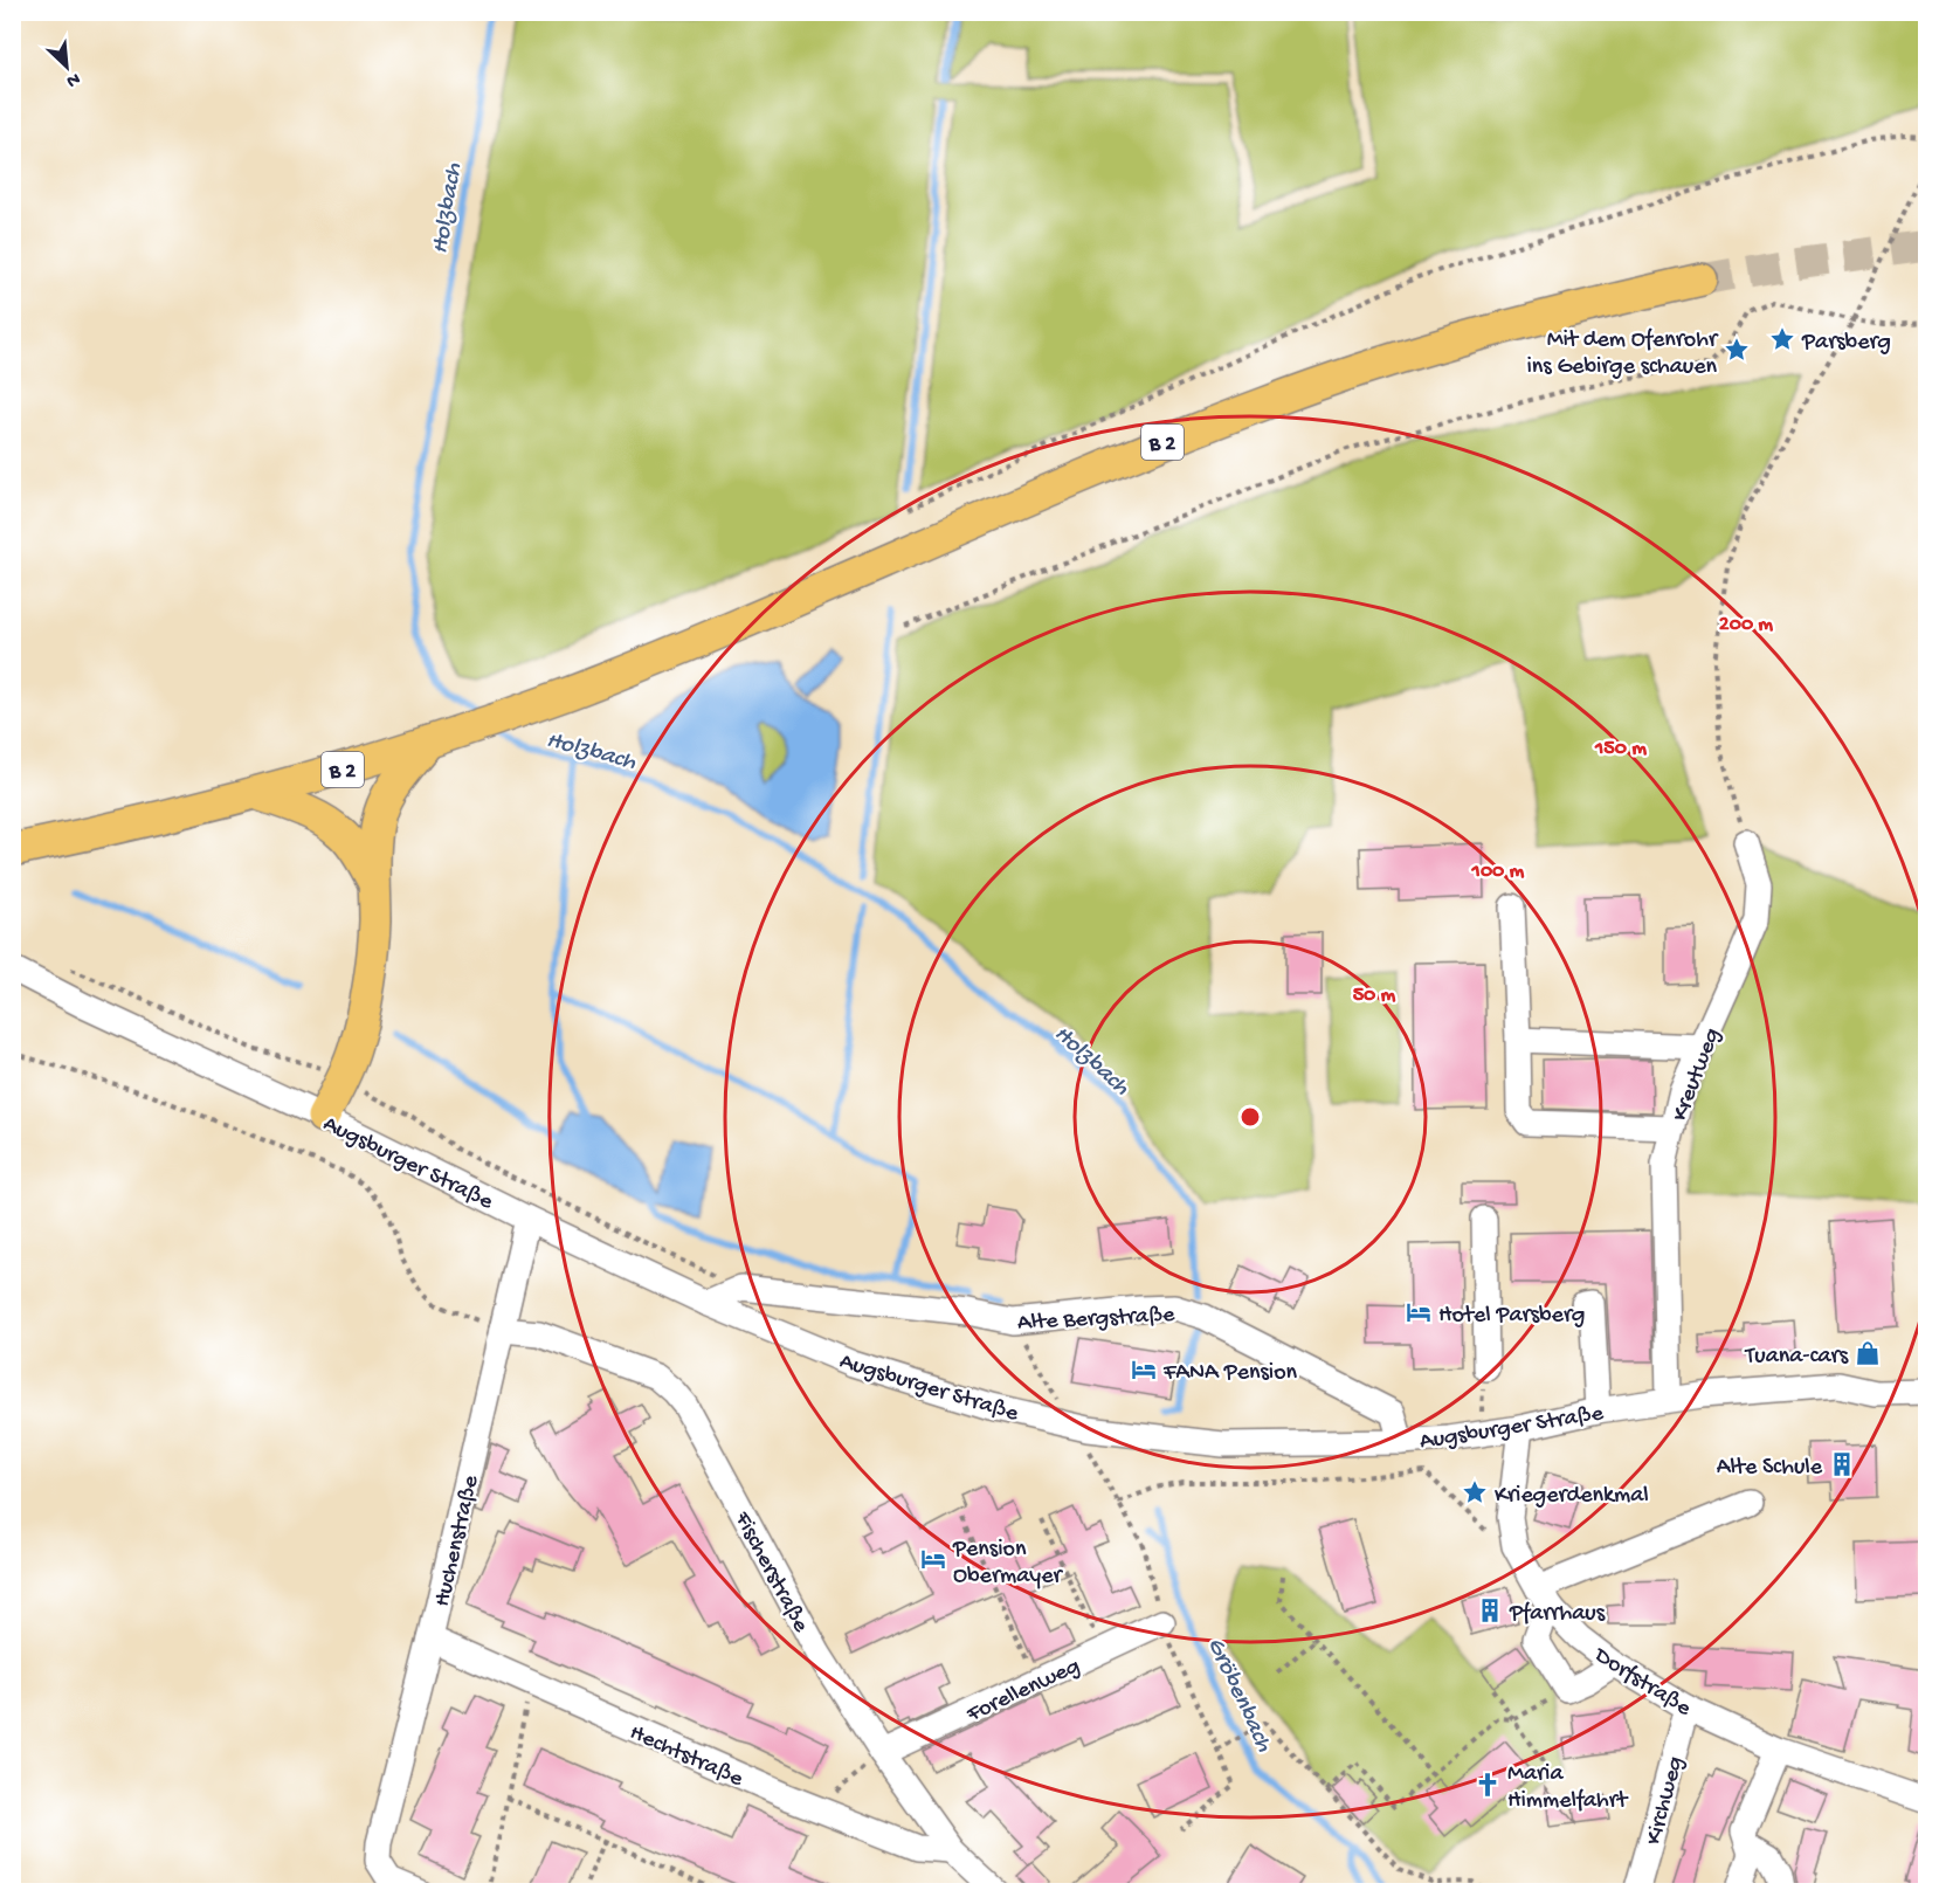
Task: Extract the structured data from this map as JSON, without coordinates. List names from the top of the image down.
{
  "streets": {
    "main road": ["B 2"],
    "street": [
      "Kreutweg",
      "Augsburger Straße",
      "Alte Bergstraße",
      "Huchenstraße",
      "Fischerstraße",
      "Dorfstraße",
      "Forellenweg",
      "Hechtstraße",
      "Kirchweg"
    ]
  },
  "crossings": [
    ["Kreutweg", "Augsburger Straße"],
    ["Augsburger Straße", "Alte Bergstraße"],
    ["Augsburger Straße", "Huchenstraße"],
    ["Augsburger Straße", "Dorfstraße"],
    ["Huchenstraße", "Fischerstraße"],
    ["Huchenstraße", "Hechtstraße"],
    ["Fischerstraße", "Forellenweg"],
    ["Fischerstraße", "Hechtstraße"],
    ["Dorfstraße", "Kirchweg"]
  ],
  "water": ["Holzbach", "Gröbenbach"],
  "places": {
    "place": ["Parsberg", "Mit dem Ofenrohr ins Gebirge schauen", "Kriegerdenkmal"],
    "hotel": ["Hotel Parsberg", "FANA Pension", "Pension Obermayer"],
    "shop": ["Tuana-cars"],
    "building": ["Alte Schule", "Pfarrhaus"],
    "church": ["Maria Himmelfahrt"]
  },
  "north": "bottom right",
  "rings": [
    "200 m",
    "150 m",
    "100 m",
    "50 m"
  ]
}
